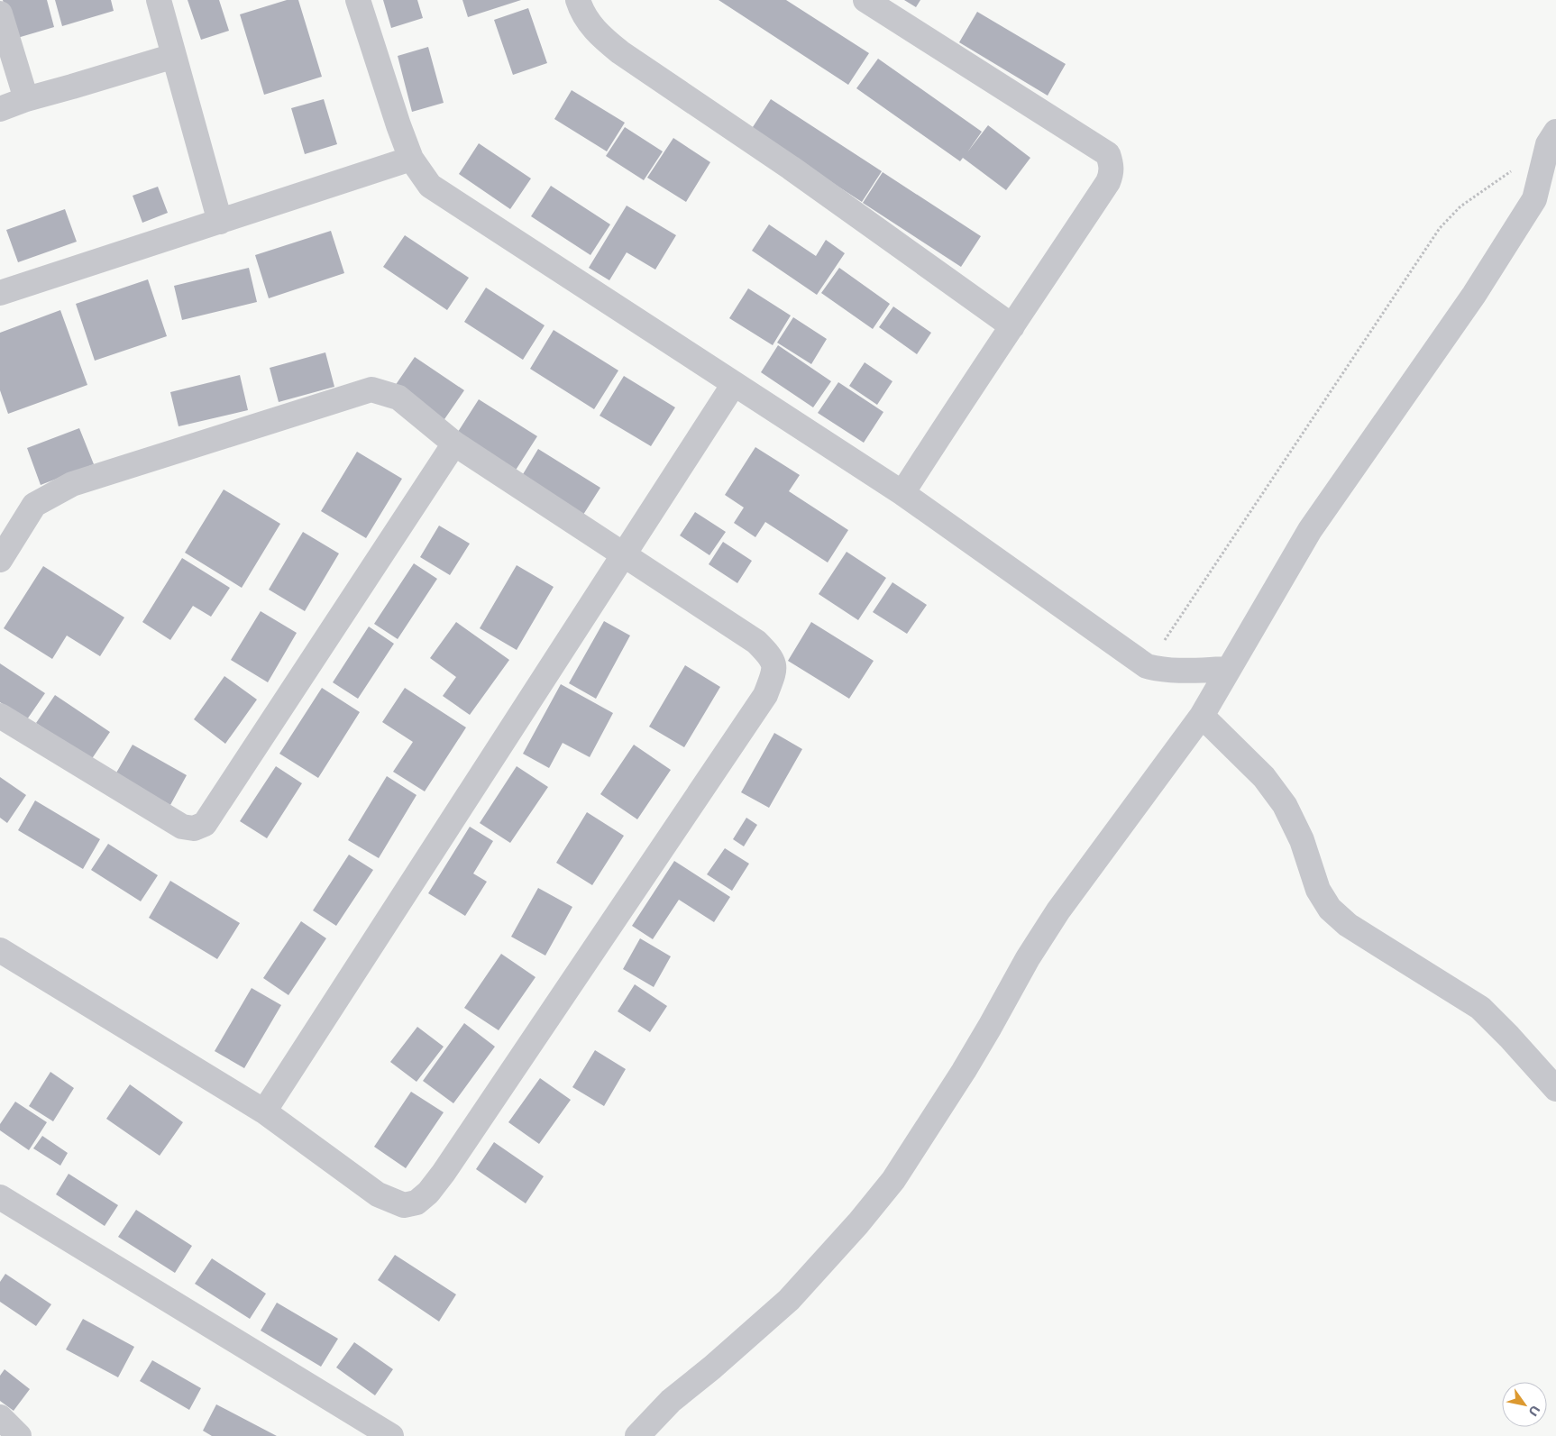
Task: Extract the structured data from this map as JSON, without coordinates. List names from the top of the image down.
{
  "north": "bottom right"
}
